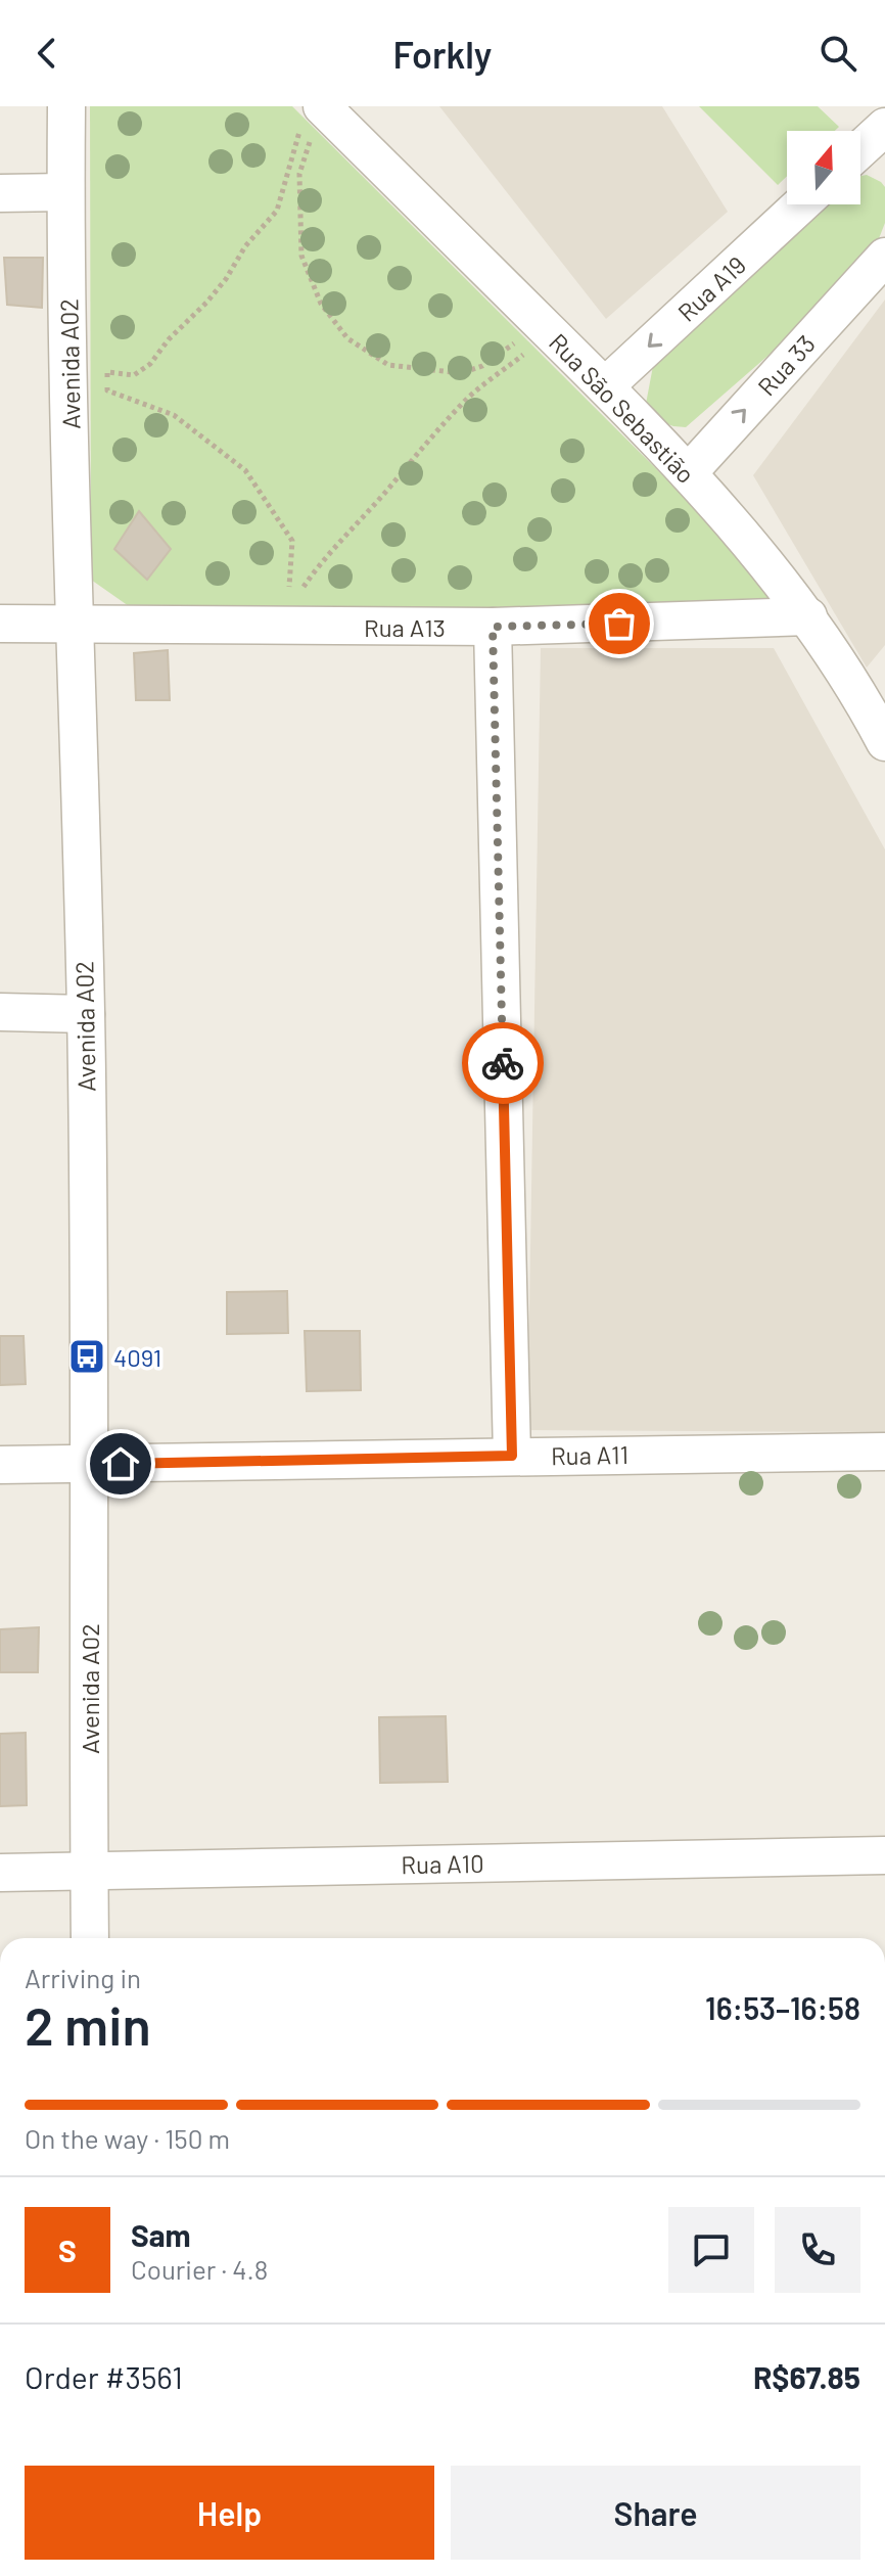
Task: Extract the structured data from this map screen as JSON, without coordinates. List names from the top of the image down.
{
  "streets": {
    "street": [
      "Rua A19",
      "Avenida A02",
      "Rua 33",
      "Rua São Sebastião",
      "Rua A13",
      "Rua A11",
      "Rua A10"
    ]
  },
  "crossings": [
    ["Rua A19", "Rua São Sebastião"],
    ["Avenida A02", "Rua A13"],
    ["Avenida A02", "Rua A11"],
    ["Avenida A02", "Rua A10"],
    ["Rua 33", "Rua São Sebastião"],
    ["Rua São Sebastião", "Rua A13"]
  ],
  "one_way": ["Rua A19", "Rua 33"],
  "places": {
    "bus stop": ["4091"]
  },
  "north": "top",
  "page": {
    "header": "Forkly",
    "heading": ["2 min", "Arriving in", "16:53–16:58"],
    "panel": [
      "Sam",
      "Courier · 4.8",
      "Order #3561",
      "R$67.85"
    ],
    "bar": "On the way · 150 m",
    "round": "S",
    "buttons": ["Help", "Share"]
  }
}
